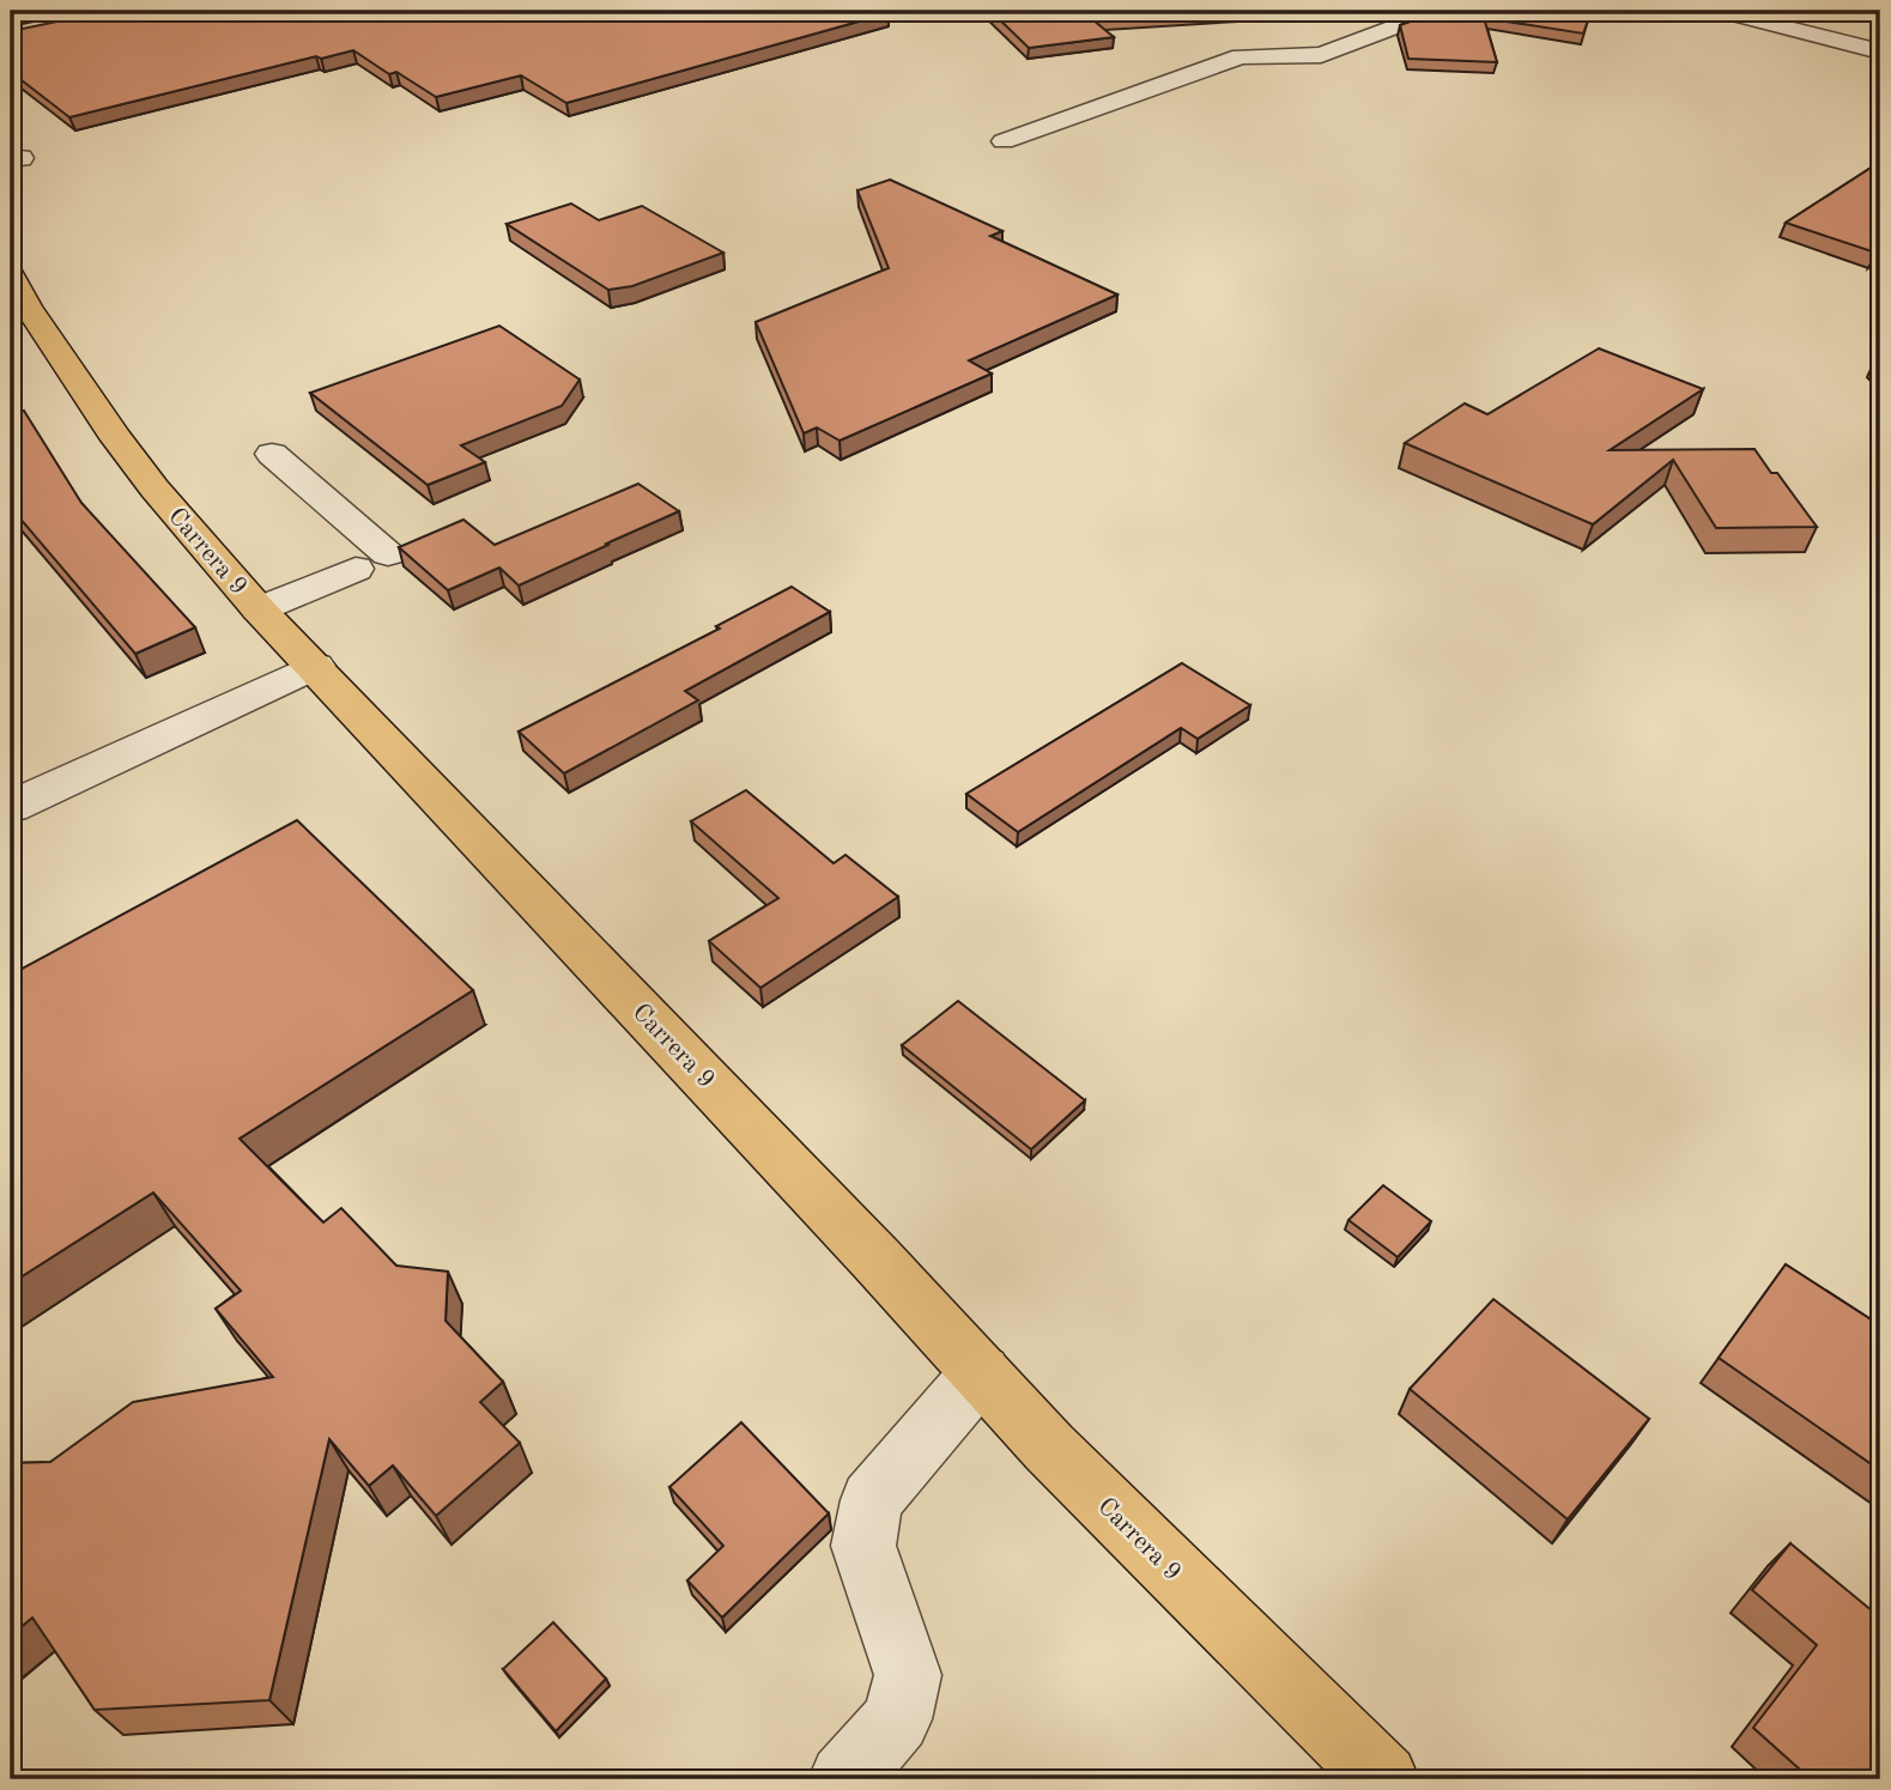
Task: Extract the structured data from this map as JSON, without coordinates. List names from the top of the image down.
{
  "streets": {
    "main road": ["Carrera 9"]
  }
}
